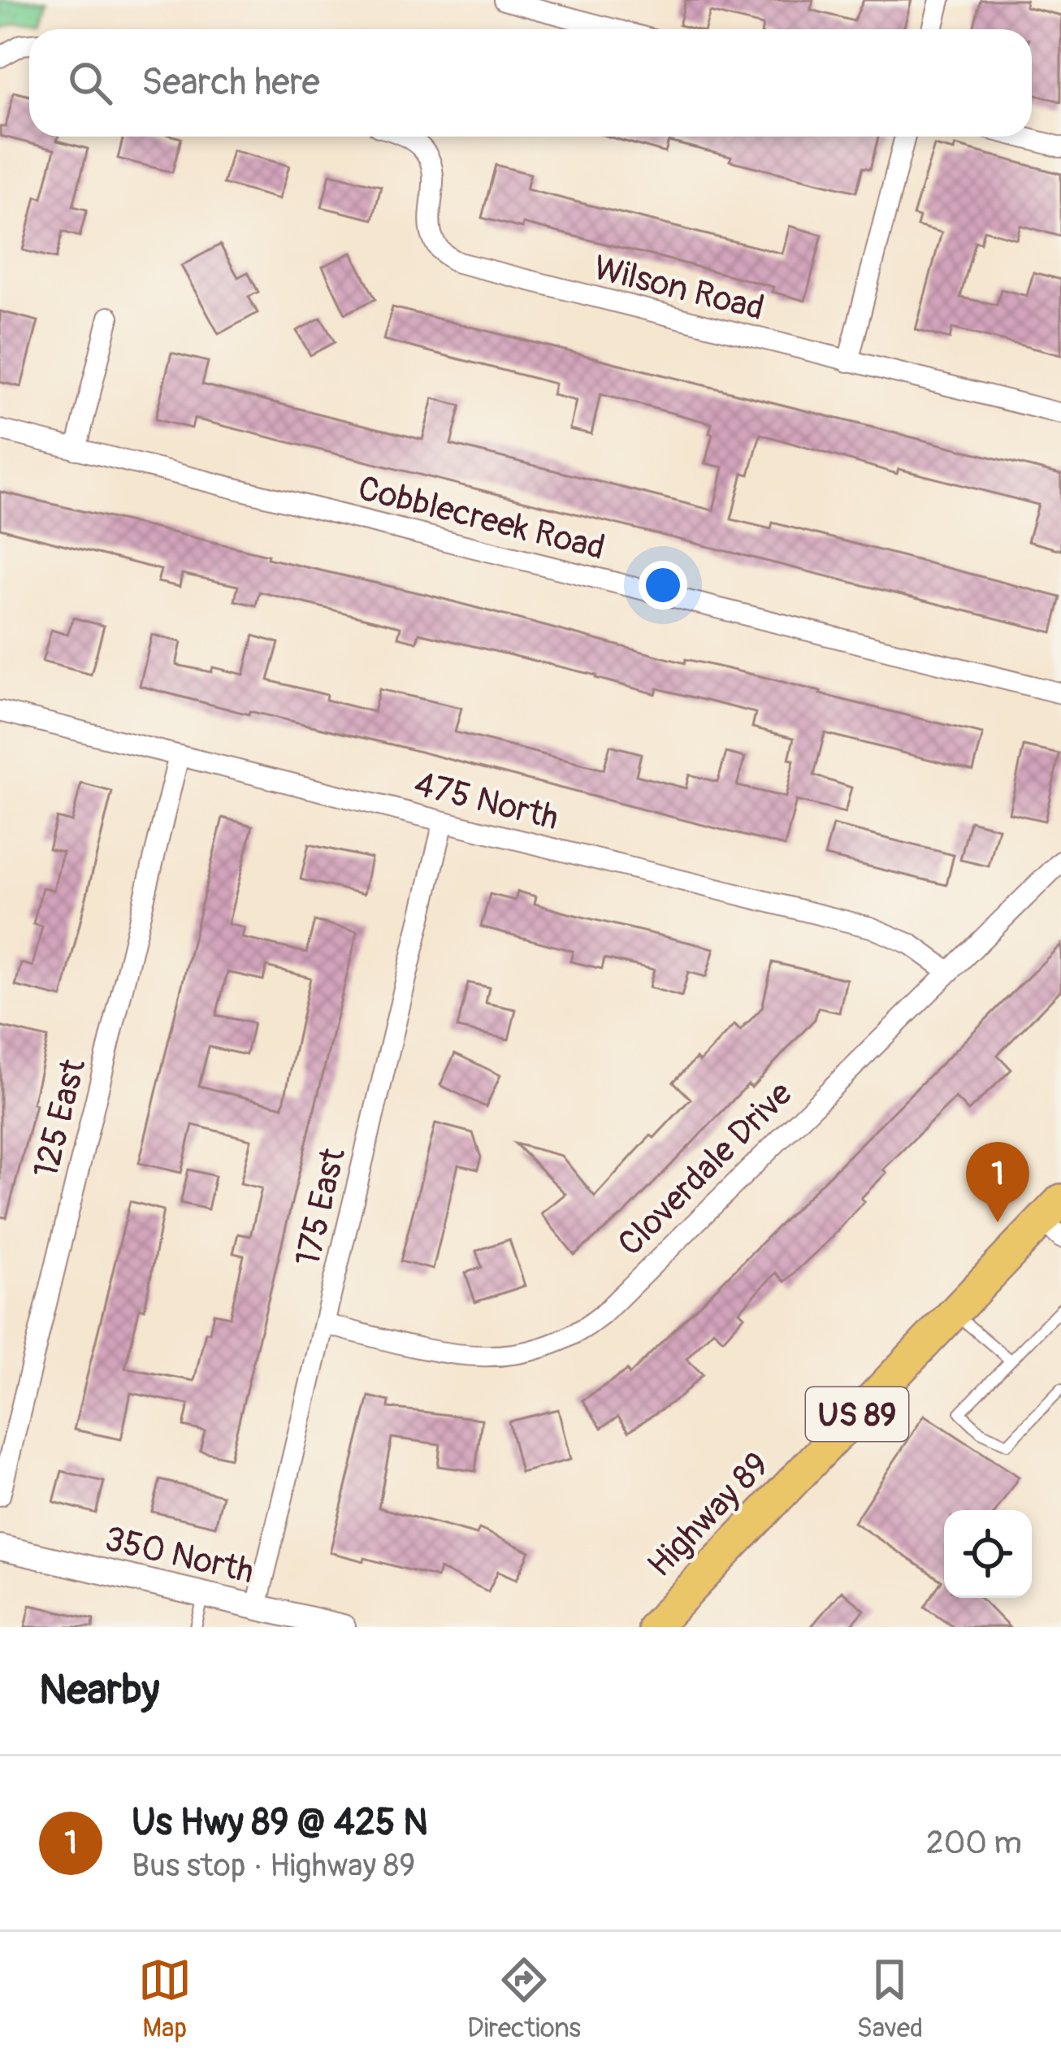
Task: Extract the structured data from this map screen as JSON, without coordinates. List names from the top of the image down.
{
  "streets": {
    "main road": ["US 89", "Highway 89"],
    "street": [
      "Wilson Road",
      "Cobblecreek Road",
      "475 North",
      "125 East",
      "Cloverdale Drive",
      "175 East",
      "350 North"
    ]
  },
  "crossings": [
    ["475 North", "125 East"],
    ["475 North", "Cloverdale Drive"],
    ["475 North", "175 East"],
    ["Cloverdale Drive", "175 East"],
    ["175 East", "350 North"]
  ],
  "page": {
    "search": "Search here",
    "pins": "1",
    "heading": "Nearby",
    "list": [
      {
        "mark": "1",
        "name": "Us Hwy 89 @ 425 N",
        "note": "Bus stop · Highway 89",
        "value": "200 m"
      }
    ],
    "nav": ["Map", "Directions", "Saved"]
  }
}
